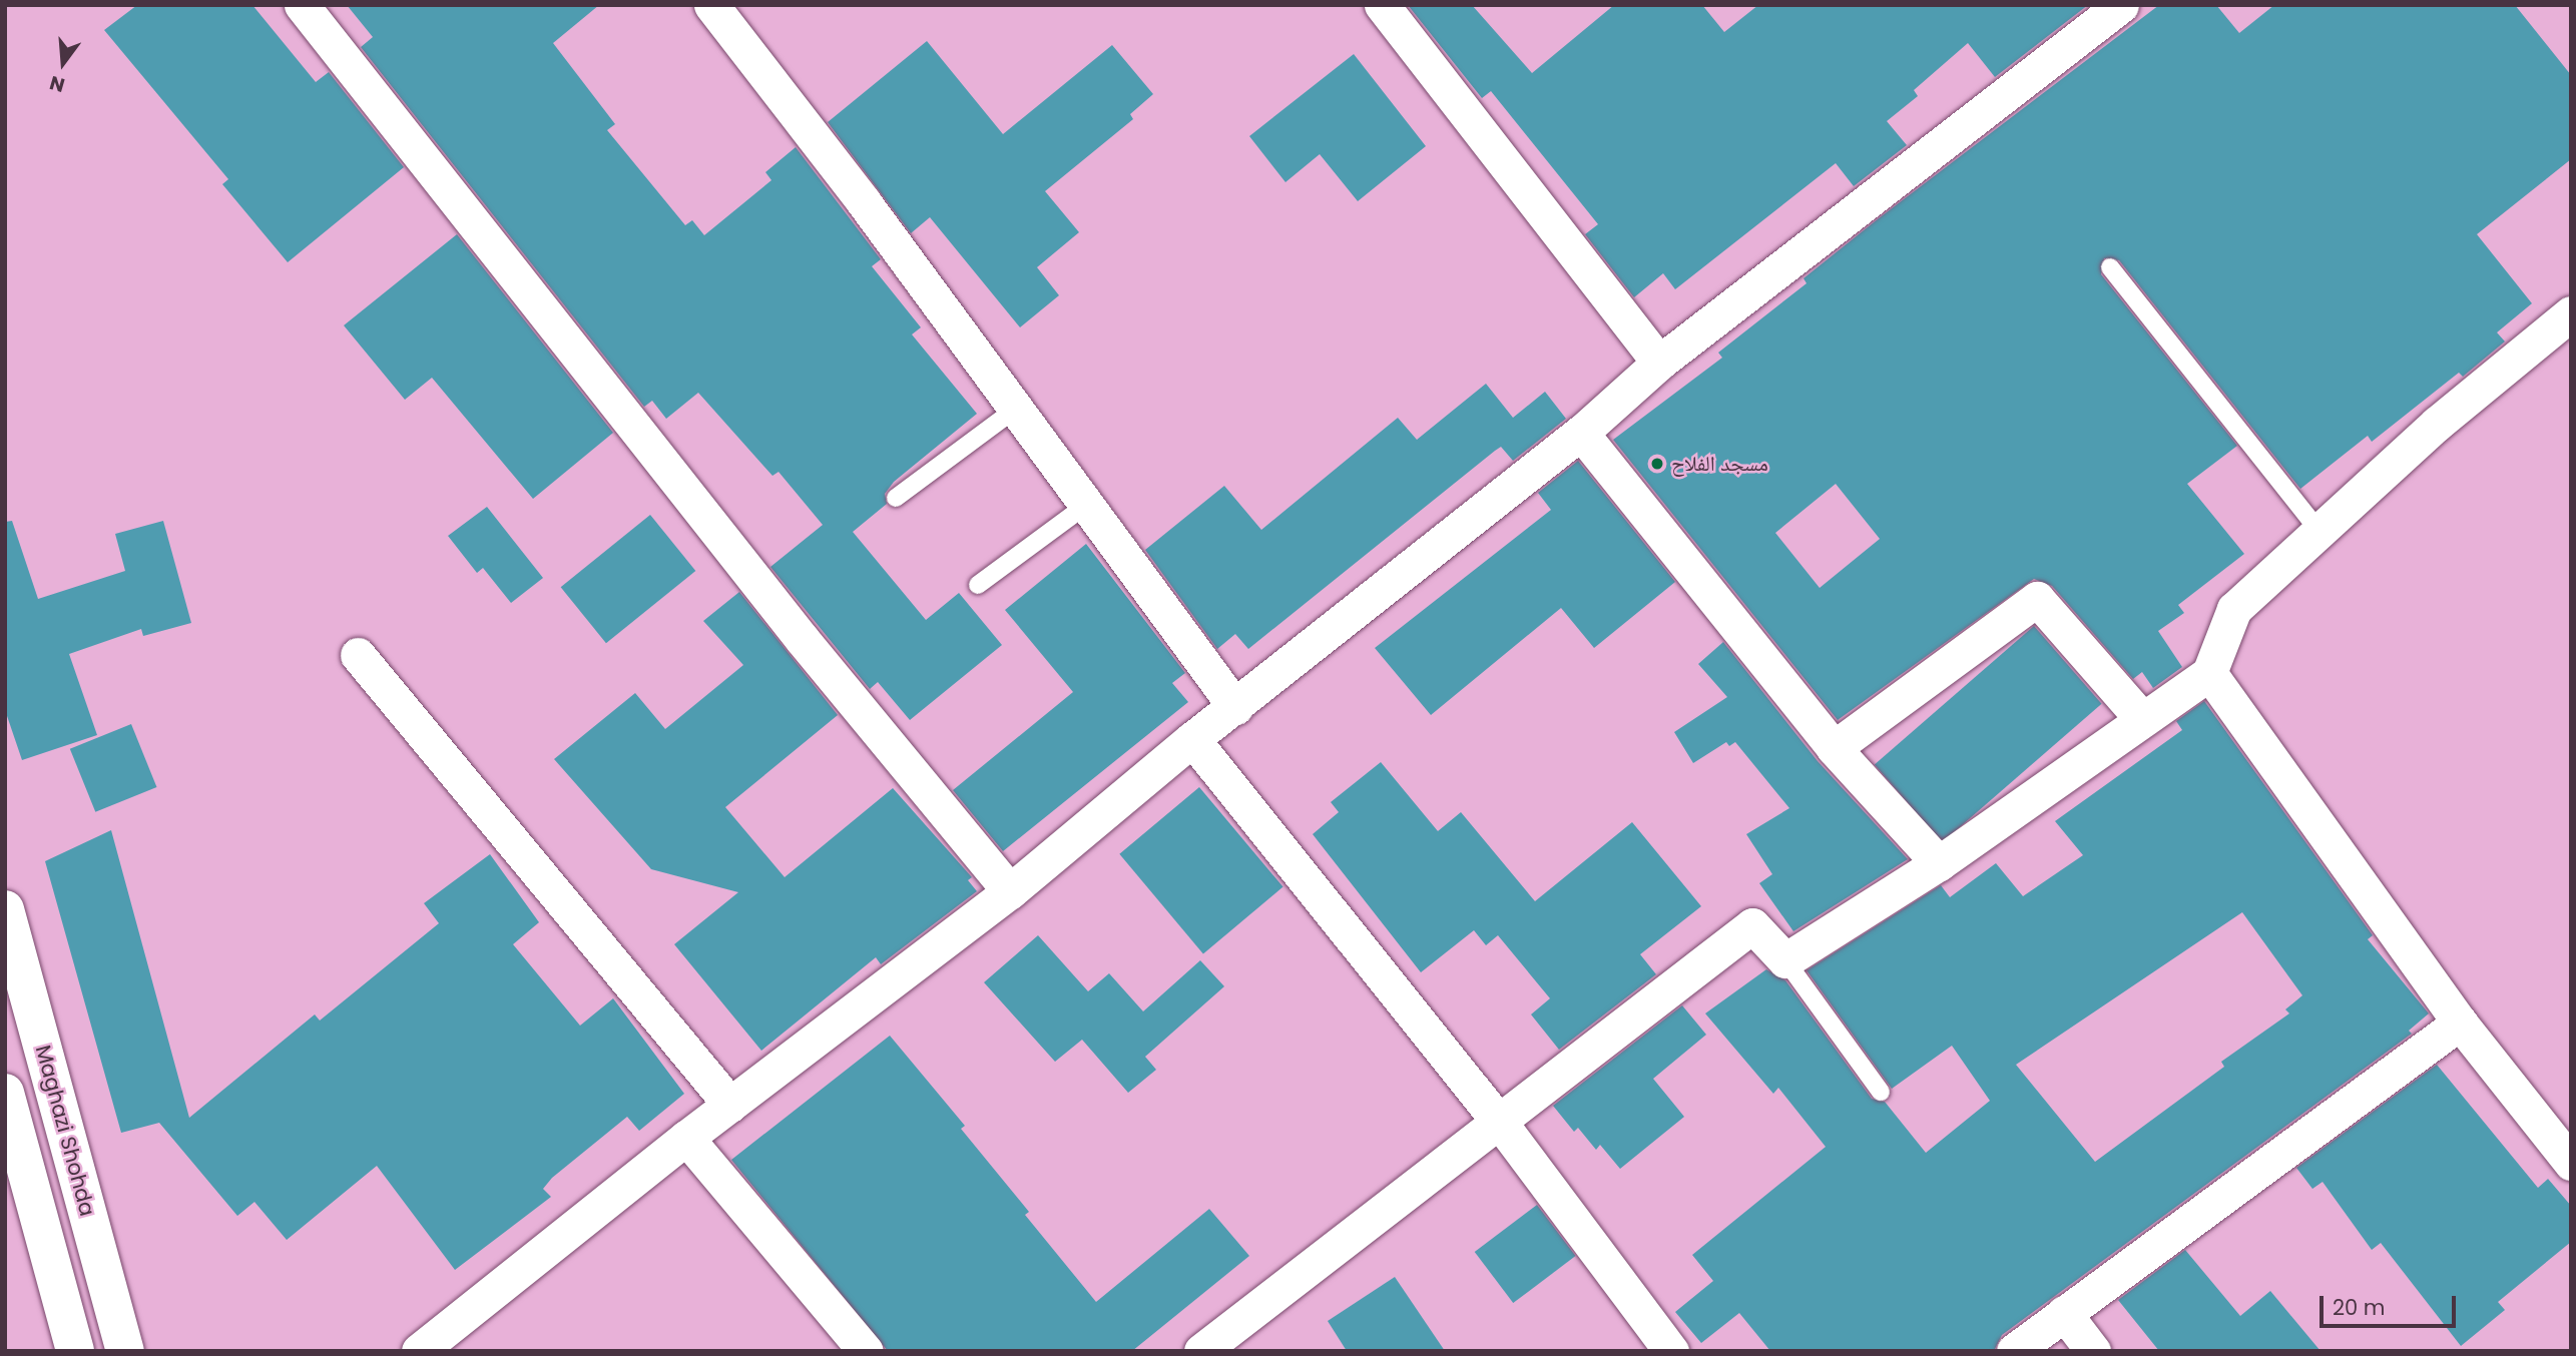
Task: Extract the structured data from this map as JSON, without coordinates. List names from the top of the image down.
{
  "streets": {
    "street": ["Maghazi Shohda"]
  },
  "places": ["مسجد الفلاح"],
  "scale_bar": "20 m",
  "north": "bottom"
}
